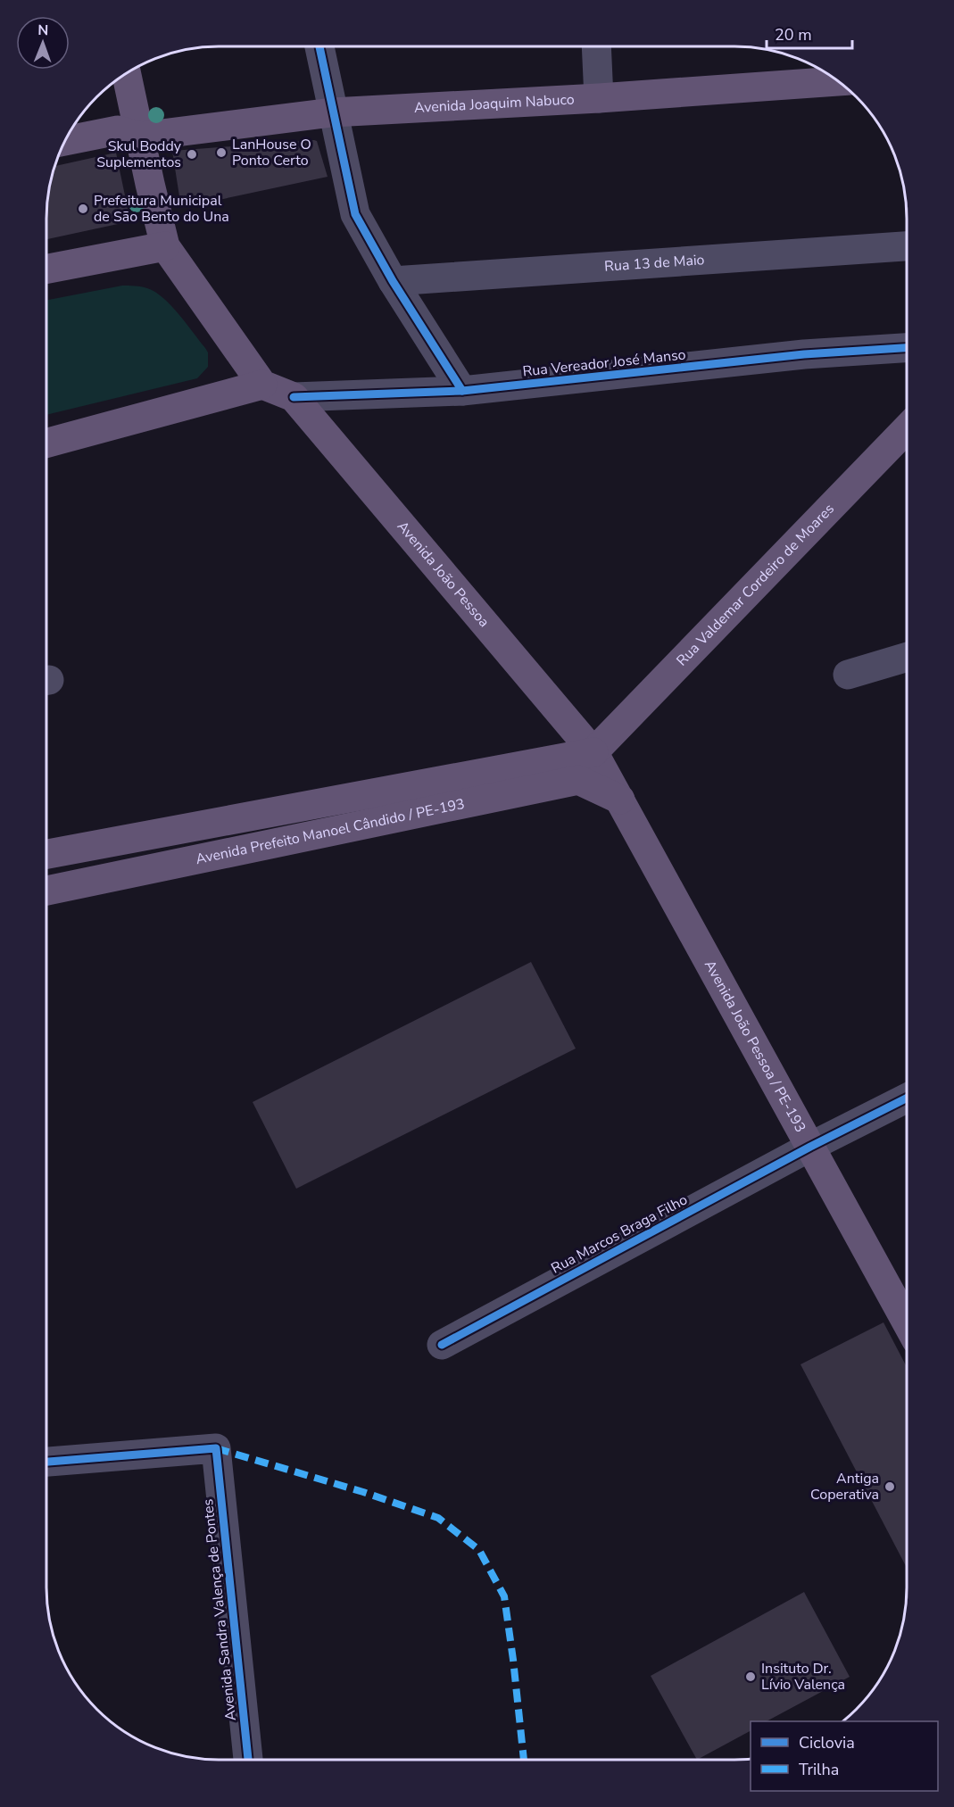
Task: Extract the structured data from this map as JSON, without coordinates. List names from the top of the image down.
{
  "streets": {
    "main road": [
      "Avenida Joaquim Nabuco",
      "Avenida João Pessoa",
      "Rua Valdemar Cordeiro de Moares",
      "Avenida Prefeito Manoel Cândido / PE-193",
      "Avenida João Pessoa / PE-193"
    ],
    "street": [
      "Rua 13 de Maio",
      "Rua Vereador José Manso",
      "Rua Marcos Braga Filho",
      "Avenida Sandra Valença de Pontes"
    ]
  },
  "crossings": [
    ["Rua Vereador José Manso", "Avenida João Pessoa"],
    ["Avenida João Pessoa", "Rua Valdemar Cordeiro de Moares"],
    ["Avenida João Pessoa", "Avenida Prefeito Manoel Cândido / PE-193"],
    ["Avenida João Pessoa", "Avenida João Pessoa / PE-193"],
    ["Rua Valdemar Cordeiro de Moares", "Avenida Prefeito Manoel Cândido / PE-193"],
    ["Rua Valdemar Cordeiro de Moares", "Avenida João Pessoa / PE-193"],
    ["Avenida Prefeito Manoel Cândido / PE-193", "Avenida João Pessoa / PE-193"],
    ["Avenida João Pessoa / PE-193", "Rua Marcos Braga Filho"]
  ],
  "places": [
    "LanHouse O Ponto Certo",
    "Skul Boddy Suplementos",
    "Prefeitura Municipal de São Bento do Una",
    "Antiga Coperativa",
    "Insituto Dr. Lívio Valença"
  ],
  "legend": ["Ciclovia", "Trilha"],
  "scale_bar": "20 m",
  "north": "top"
}
